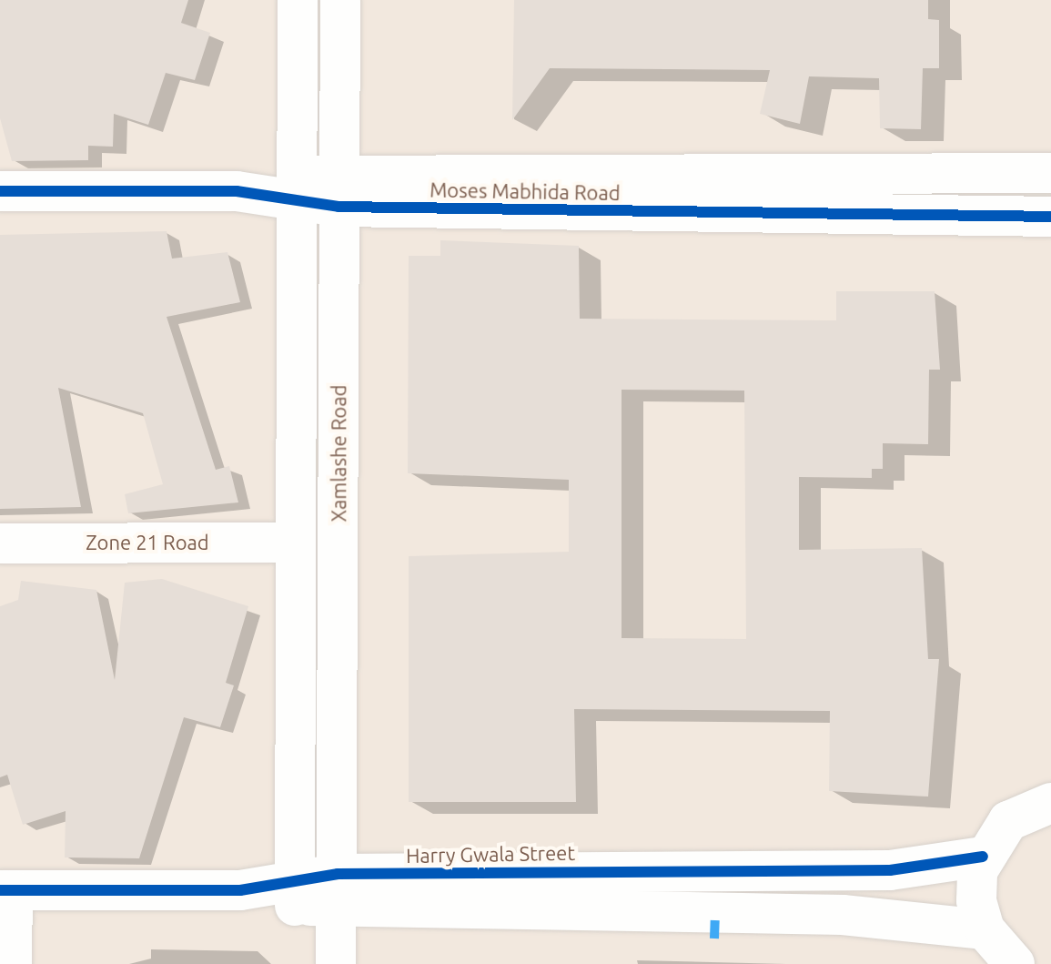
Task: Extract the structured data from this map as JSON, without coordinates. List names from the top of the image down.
{
  "streets": {
    "street": [
      "Moses Mabhida Road",
      "Xamlashe Road",
      "Zone 21 Road",
      "Harry Gwala Street"
    ]
  },
  "crossings": [
    ["Moses Mabhida Road", "Xamlashe Road"],
    ["Xamlashe Road", "Harry Gwala Street"]
  ]
}
